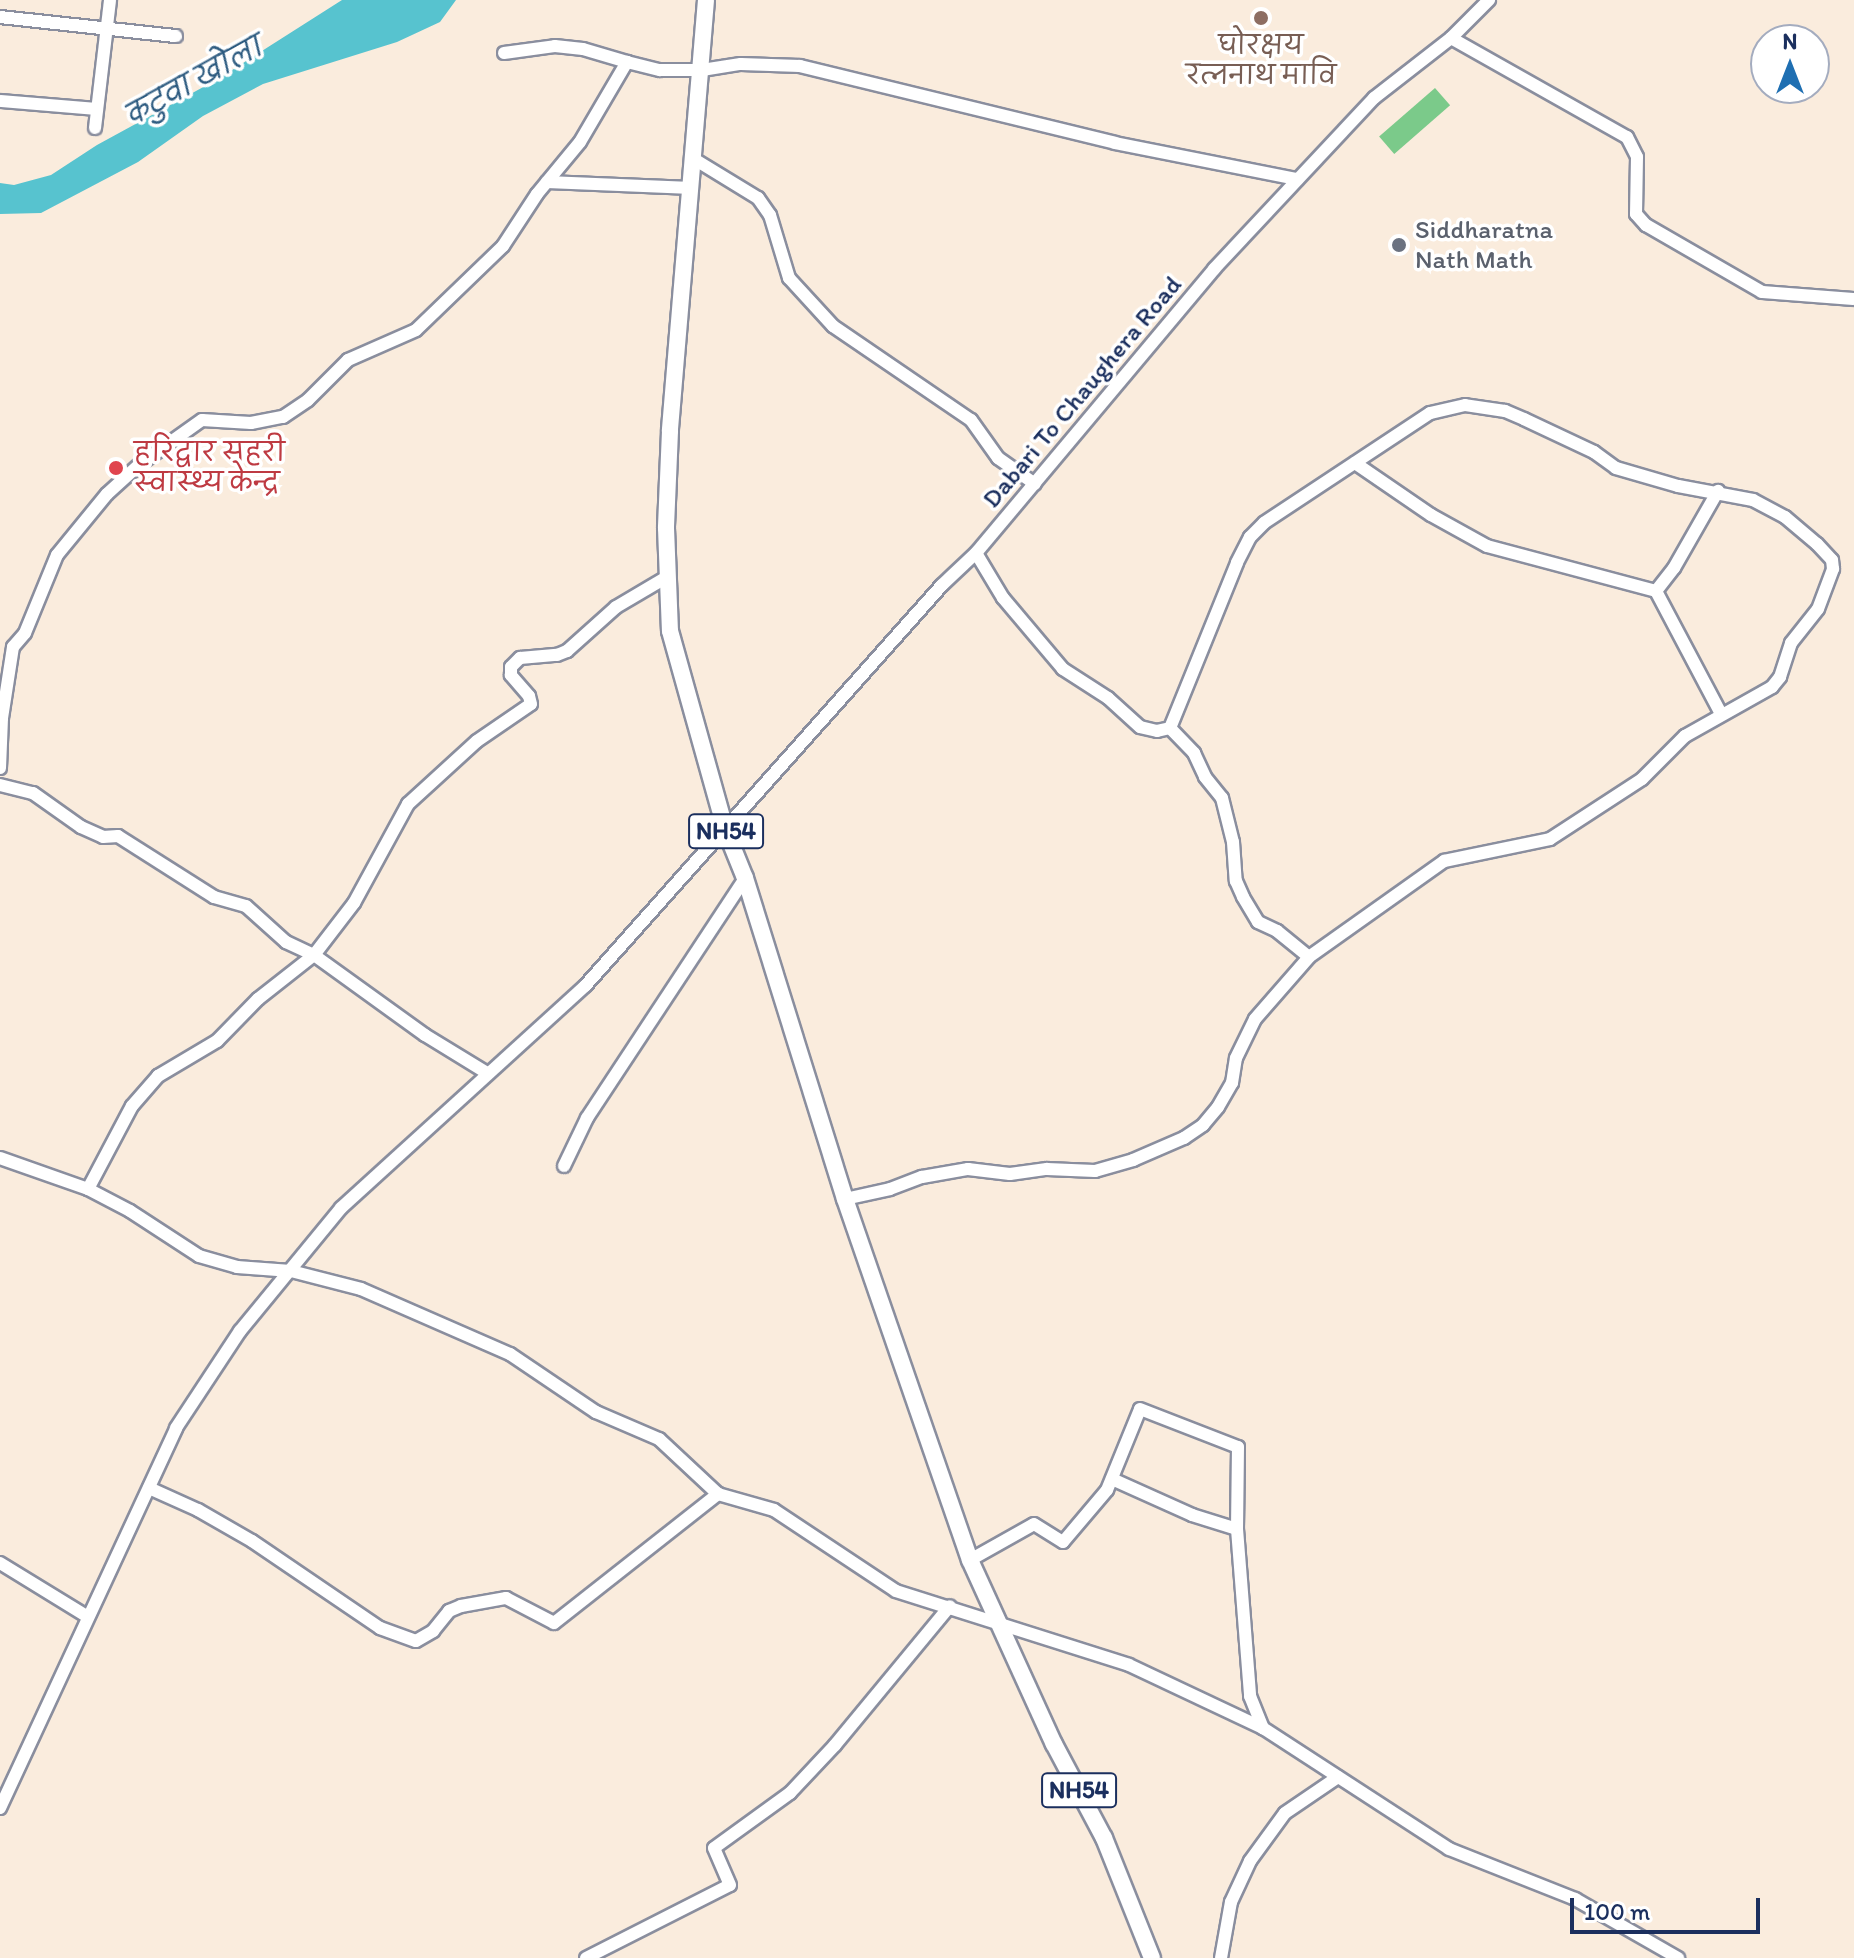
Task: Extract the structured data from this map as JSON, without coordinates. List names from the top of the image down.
{
  "streets": {
    "main road": ["NH54"],
    "street": ["Dabari To Chaughera Road"]
  },
  "crossings": [
    ["Dabari To Chaughera Road", "NH54"]
  ],
  "water": ["कटुवा खोला"],
  "places": ["घोरक्षय रत्ननाथ मावि", "Siddharatna Nath Math", "हरिद्वार सहरी स्वास्थ्य केन्द्र"],
  "scale_bar": "100 m",
  "north": "top"
}
